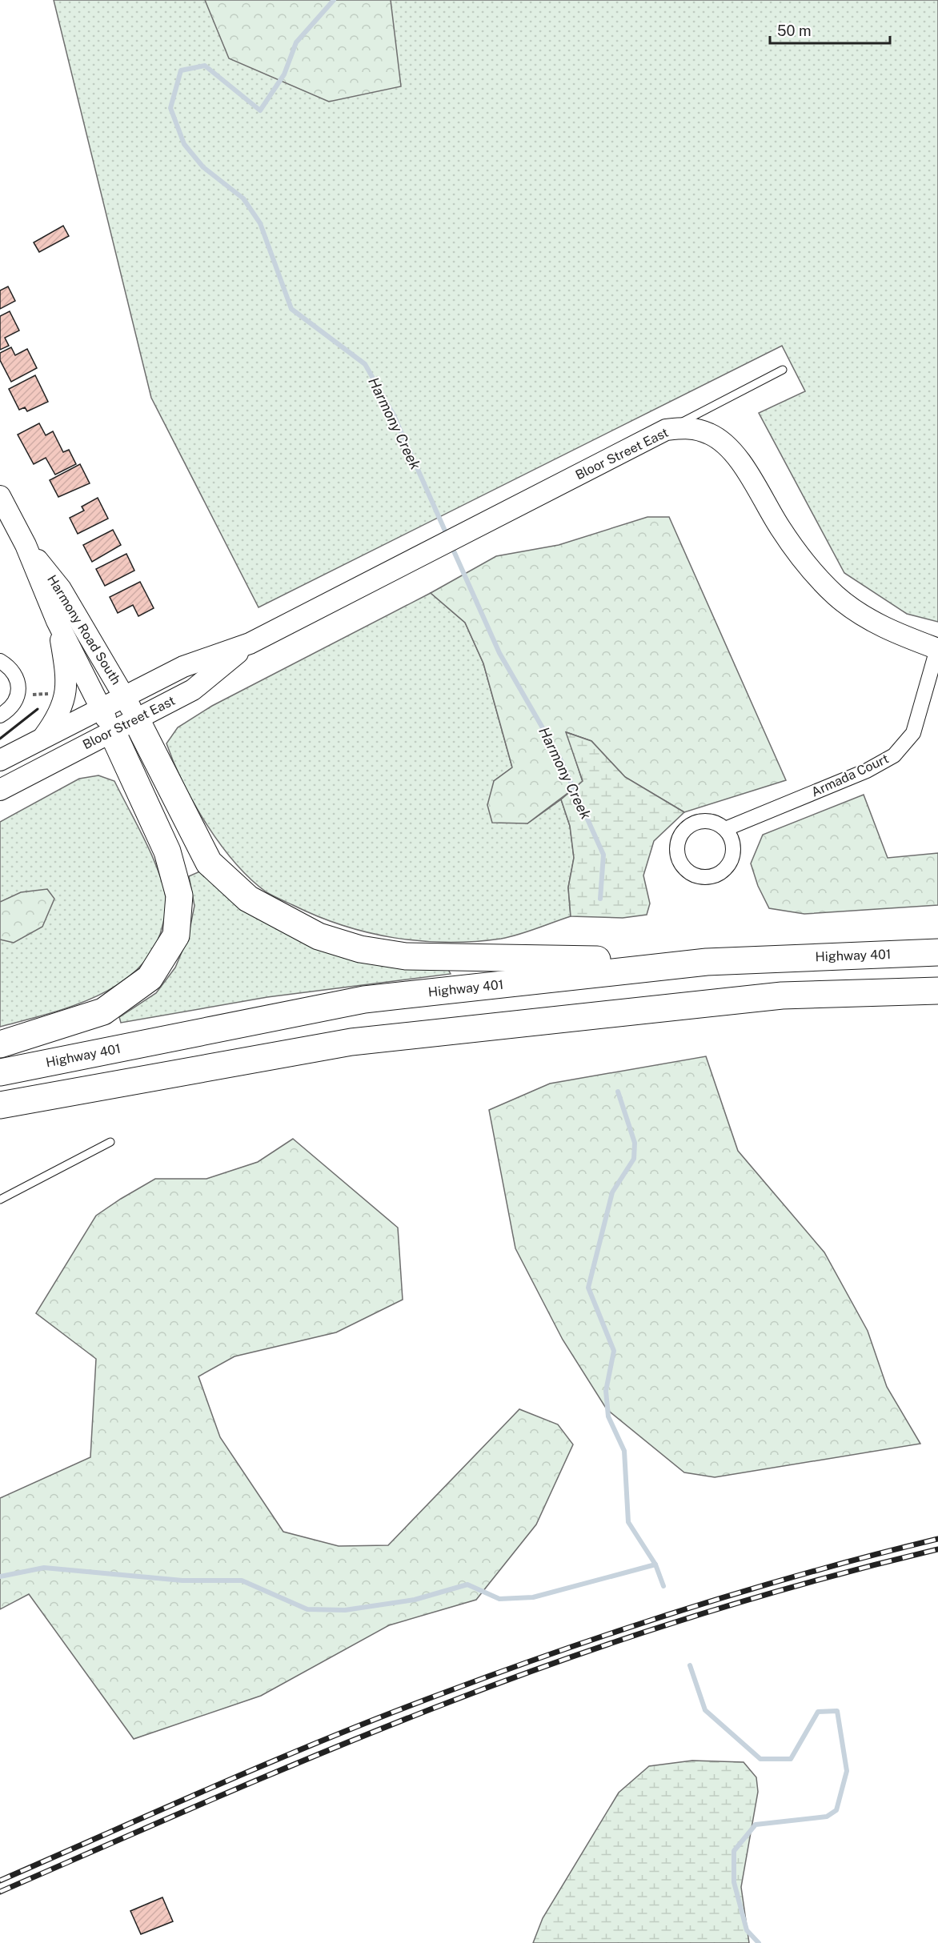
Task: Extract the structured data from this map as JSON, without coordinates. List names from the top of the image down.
{
  "streets": {
    "highway": ["Highway 401"],
    "main road": ["Bloor Street East", "Harmony Road South"],
    "street": ["Armada Court"]
  },
  "crossings": [
    ["Bloor Street East", "Harmony Road South"],
    ["Bloor Street East", "Armada Court"]
  ],
  "water": ["Harmony Creek"],
  "scale_bar": "50 m"
}
